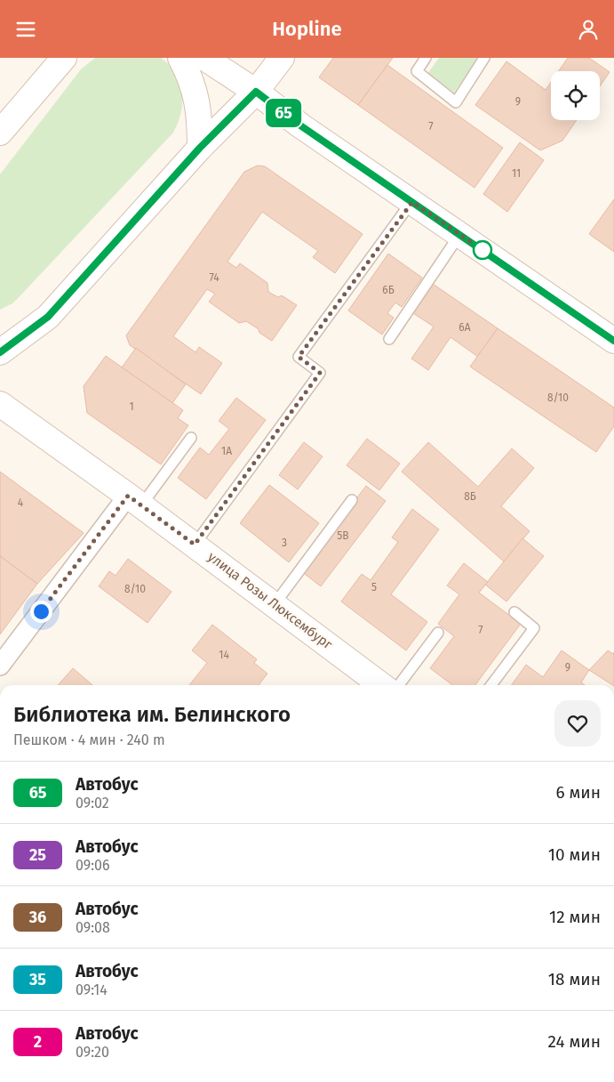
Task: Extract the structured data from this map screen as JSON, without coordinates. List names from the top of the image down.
{
  "streets": {
    "main road": ["улица Розы Люксембург"]
  },
  "lines": ["bus line 65"],
  "house_numbers": [
    "9",
    "7",
    "11",
    "74",
    "6Б",
    "6А",
    "8/10",
    "1",
    "1А",
    "8Б",
    "4",
    "5В",
    "3",
    "5",
    "8/10",
    "7",
    "14",
    "9"
  ],
  "page": {
    "header": "Hopline",
    "on_map": "65",
    "heading": ["Библиотека им. Белинского", "Пешком · 4 мин · 240 m"],
    "list": [
      {
        "mark": "65",
        "name": "Автобус",
        "note": "09:02",
        "value": "6 мин"
      },
      {
        "mark": "25",
        "name": "Автобус",
        "note": "09:06",
        "value": "10 мин"
      },
      {
        "mark": "36",
        "name": "Автобус",
        "note": "09:08",
        "value": "12 мин"
      },
      {
        "mark": "35",
        "name": "Автобус",
        "note": "09:14",
        "value": "18 мин"
      },
      {
        "mark": "2",
        "name": "Автобус",
        "note": "09:20",
        "value": "24 мин"
      }
    ]
  }
}
